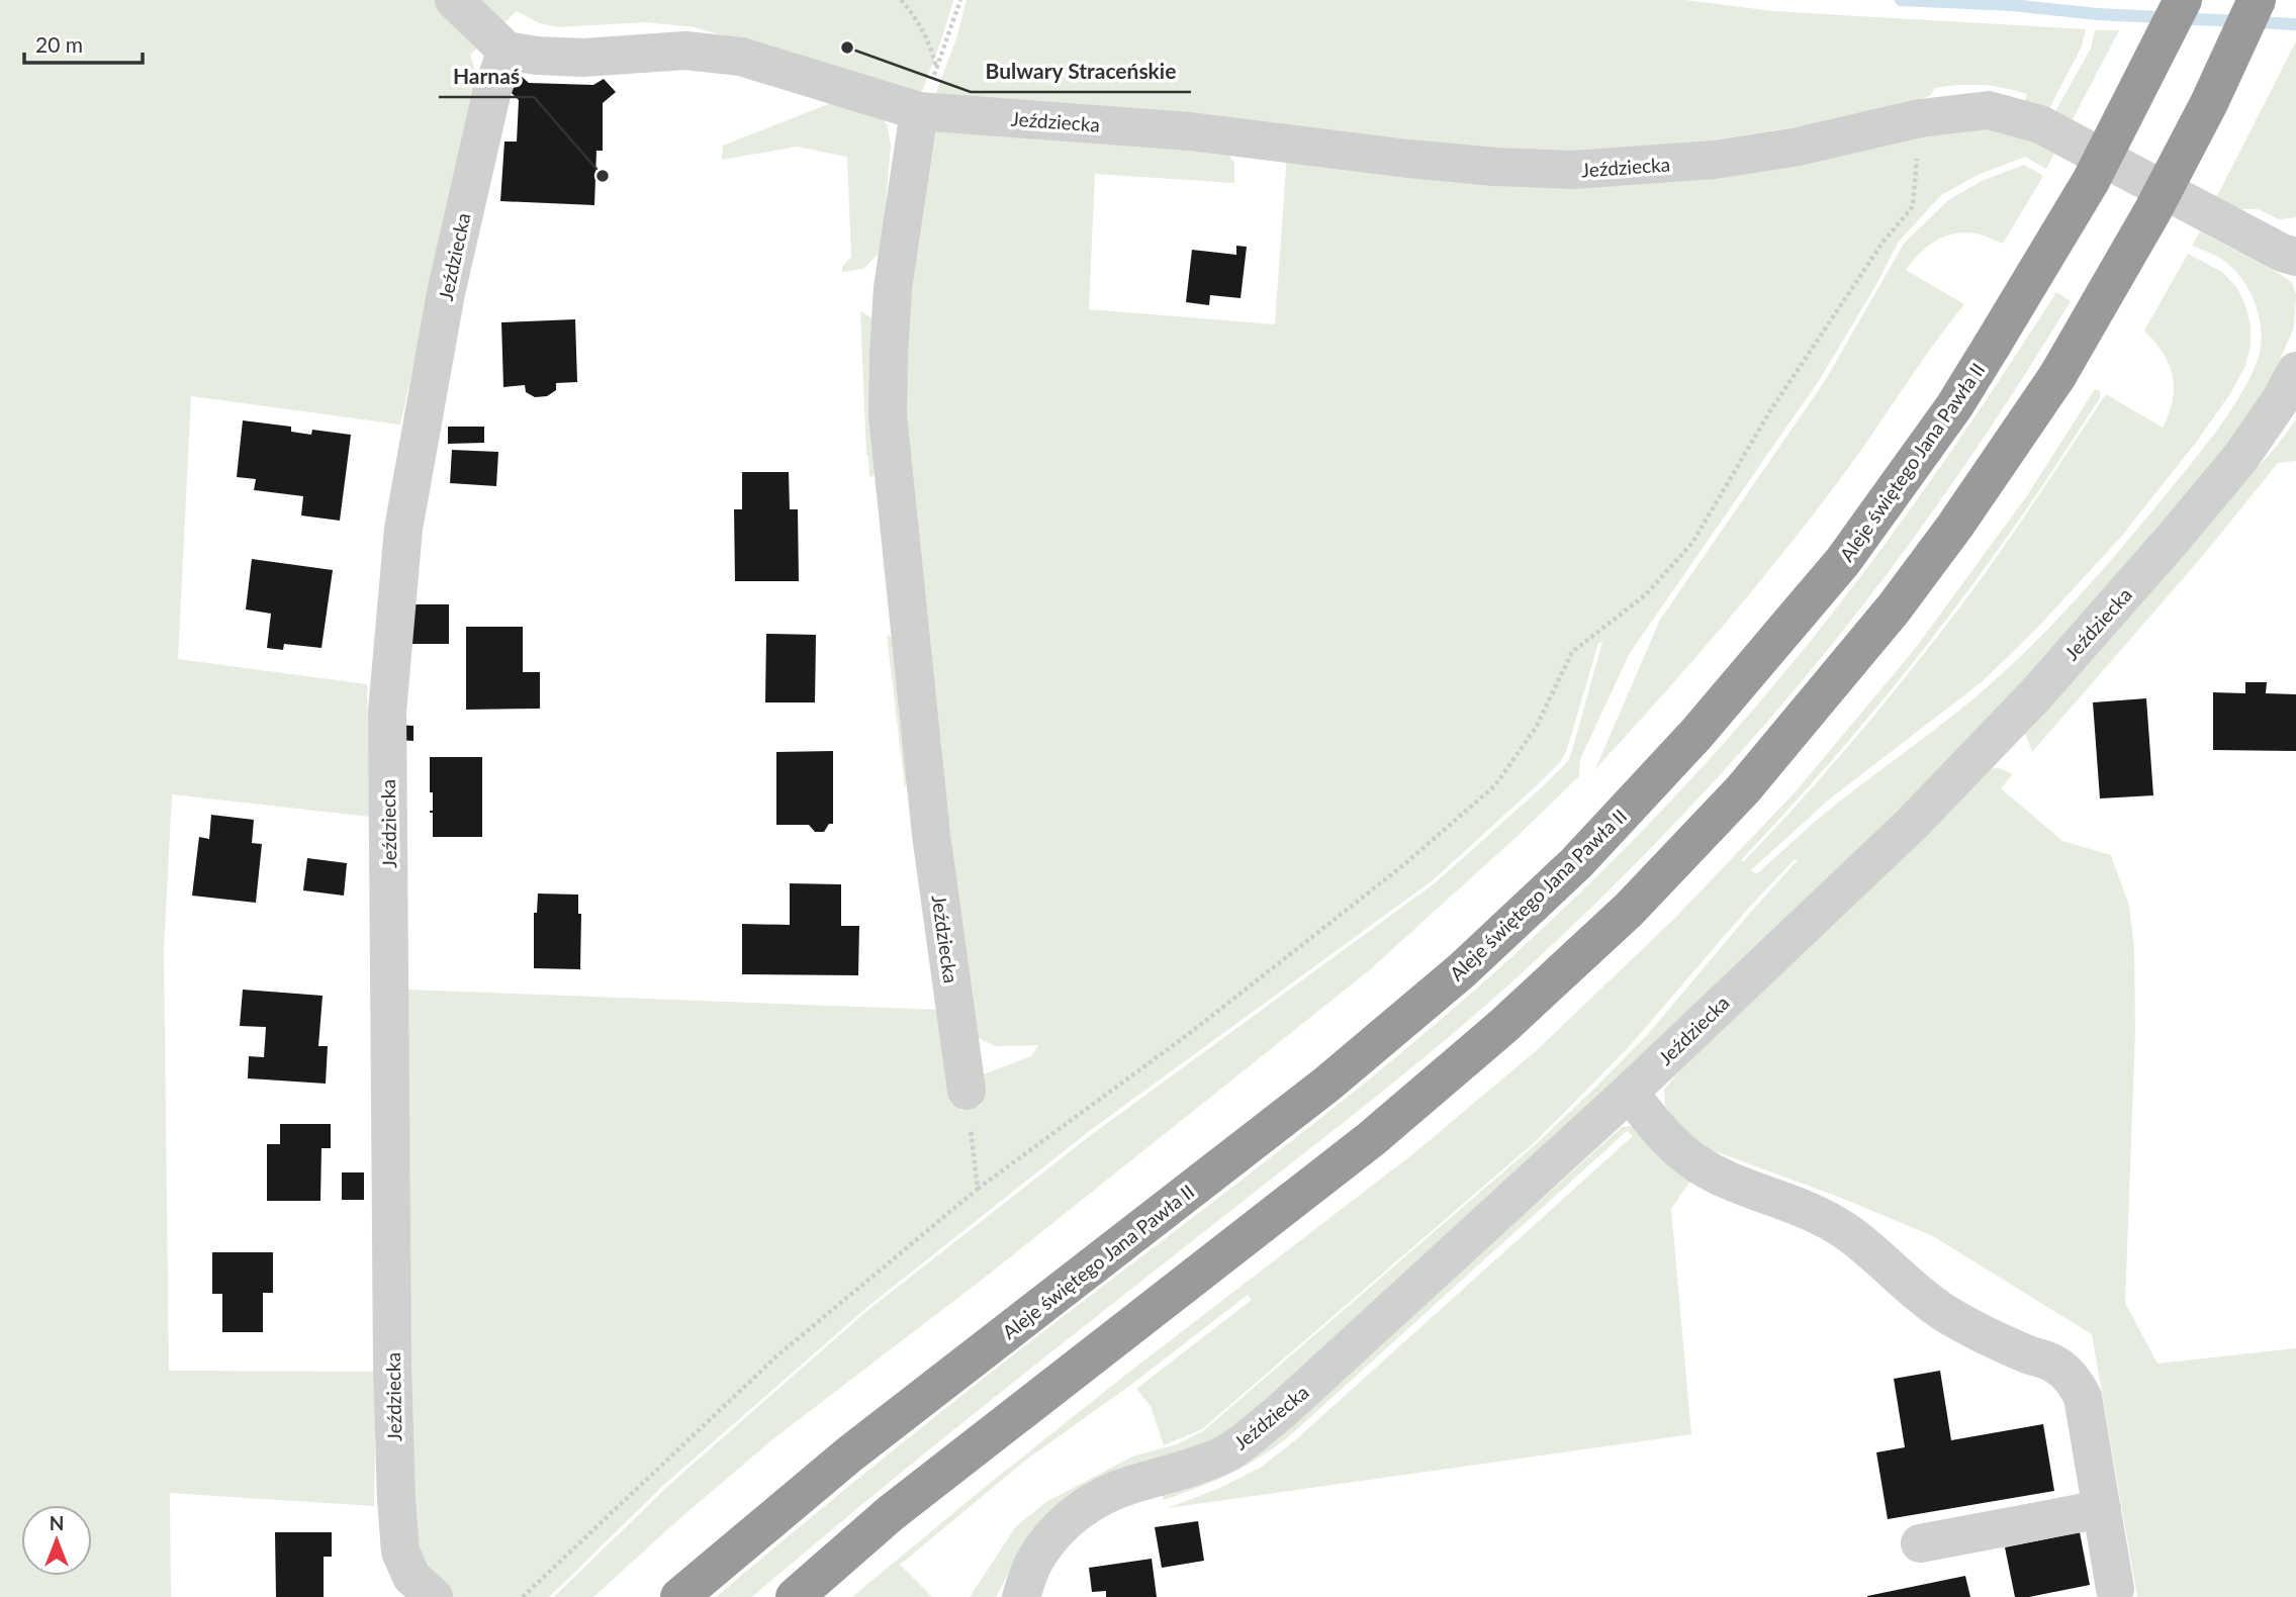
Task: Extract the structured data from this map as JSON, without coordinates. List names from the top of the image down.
{
  "streets": {
    "highway": ["Aleje świętego Jana Pawła II"],
    "street": ["Jeździecka"]
  },
  "places": ["Bulwary Straceńskie", "Harnaś"],
  "scale_bar": "20 m",
  "north": "top"
}
